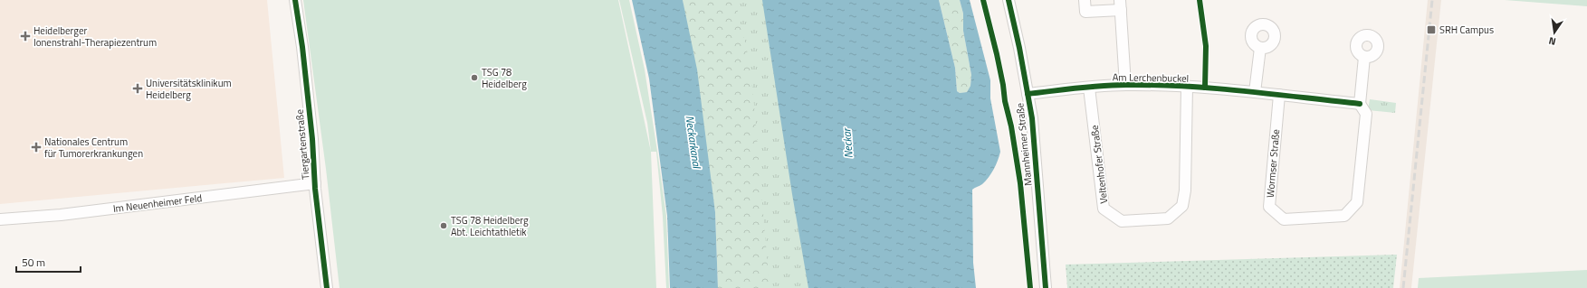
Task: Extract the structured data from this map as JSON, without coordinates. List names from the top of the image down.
{
  "streets": {
    "street": [
      "Am Lerchenbuckel",
      "Tiergartenstraße",
      "Mannheimer Straße",
      "Wormser Straße",
      "Veltenhofer Straße",
      "Im Neuenheimer Feld"
    ]
  },
  "crossings": [
    ["Am Lerchenbuckel", "Mannheimer Straße"],
    ["Am Lerchenbuckel", "Wormser Straße"],
    ["Am Lerchenbuckel", "Veltenhofer Straße"],
    ["Tiergartenstraße", "Im Neuenheimer Feld"]
  ],
  "water": ["Neckarkanal", "Neckar"],
  "places": {
    "transit": ["SRH Campus"],
    "health": ["Heidelberger Ionenstrahl-Therapiezentrum", "Universitätsklinikum Heidelberg", "Nationales Centrum für Tumorerkrankungen"],
    "other": ["TSG 78 Heidelberg", "TSG 78 Heidelberg Abt. Leichtathletik"]
  },
  "scale_bar": "50 m",
  "north": "bottom"
}
